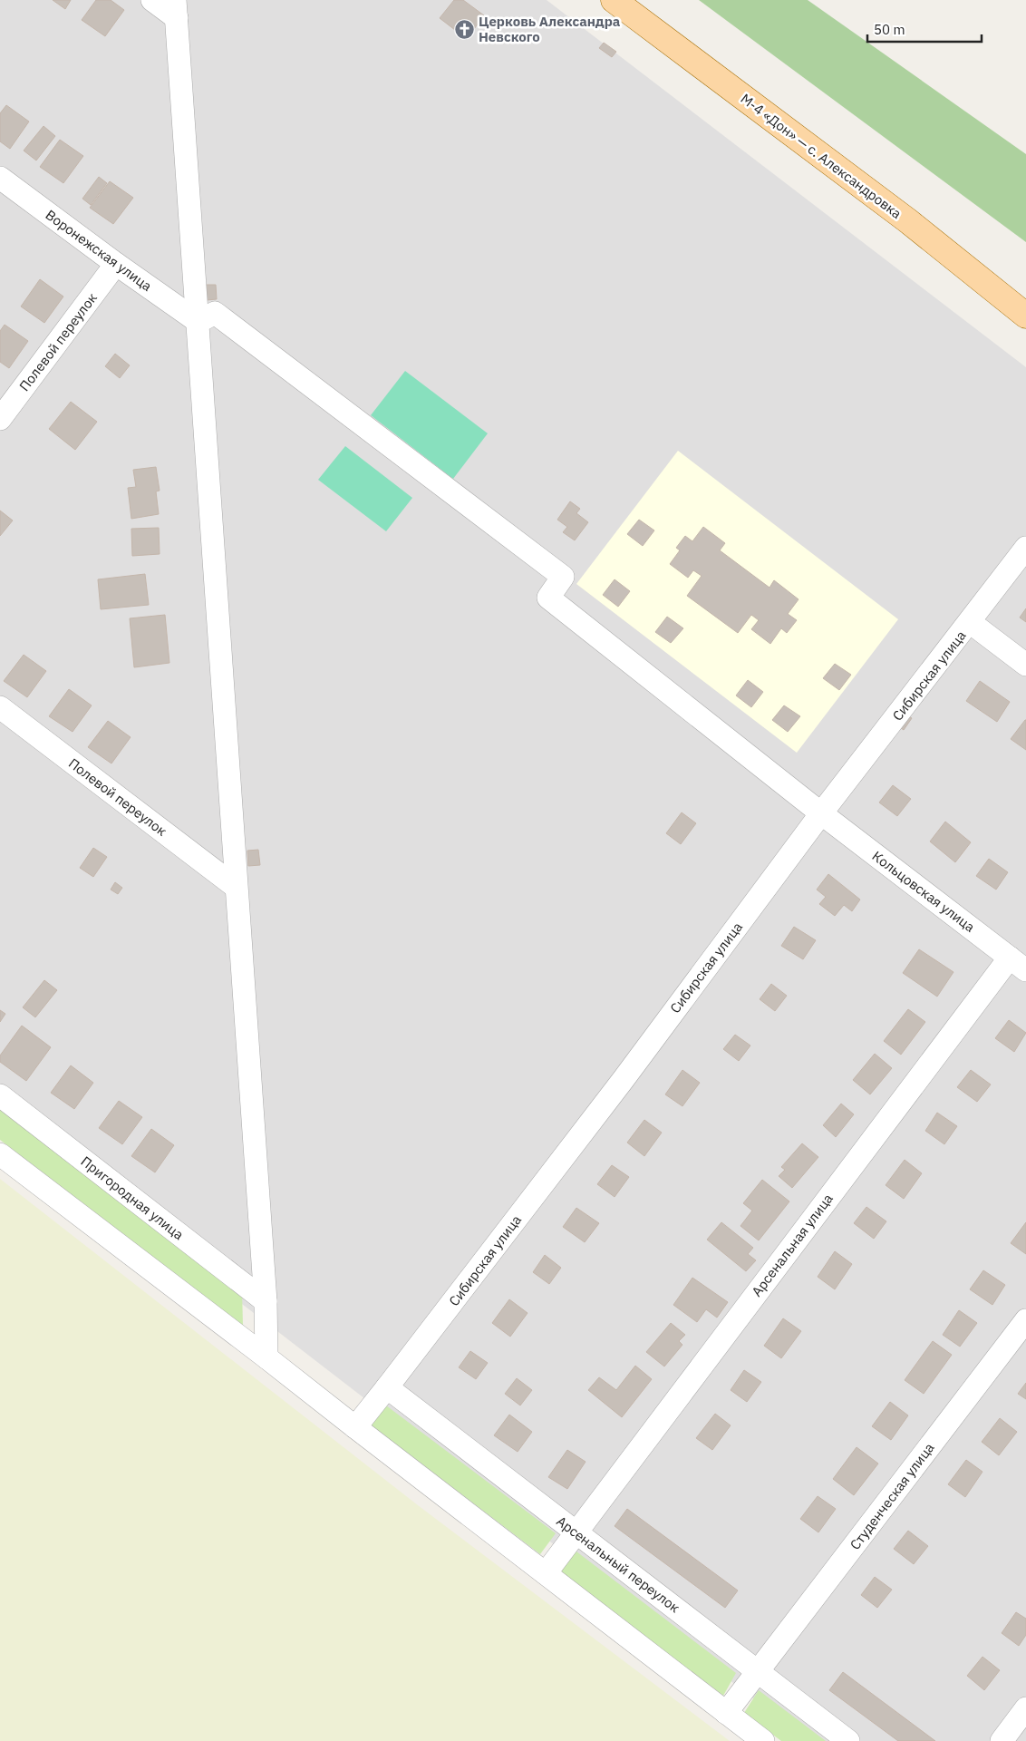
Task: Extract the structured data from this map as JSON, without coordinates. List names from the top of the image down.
{
  "streets": {
    "main road": ["М-4 «Дон» — с. Александровка"],
    "street": [
      "Воронежская улица",
      "Полевой переулок",
      "Сибирская улица",
      "Кольцовская улица",
      "Пригородная улица",
      "Арсенальная улица",
      "Студенческая улица",
      "Арсенальный переулок"
    ]
  },
  "crossings": [
    ["Воронежская улица", "Полевой переулок"],
    ["Воронежская улица", "Кольцовская улица"],
    ["Сибирская улица", "Кольцовская улица"],
    ["Сибирская улица", "Арсенальный переулок"],
    ["Кольцовская улица", "Арсенальная улица"],
    ["Арсенальная улица", "Арсенальный переулок"],
    ["Студенческая улица", "Арсенальный переулок"]
  ],
  "places": {
    "church": ["Церковь Александра Невского"]
  },
  "scale_bar": "50 m"
}
